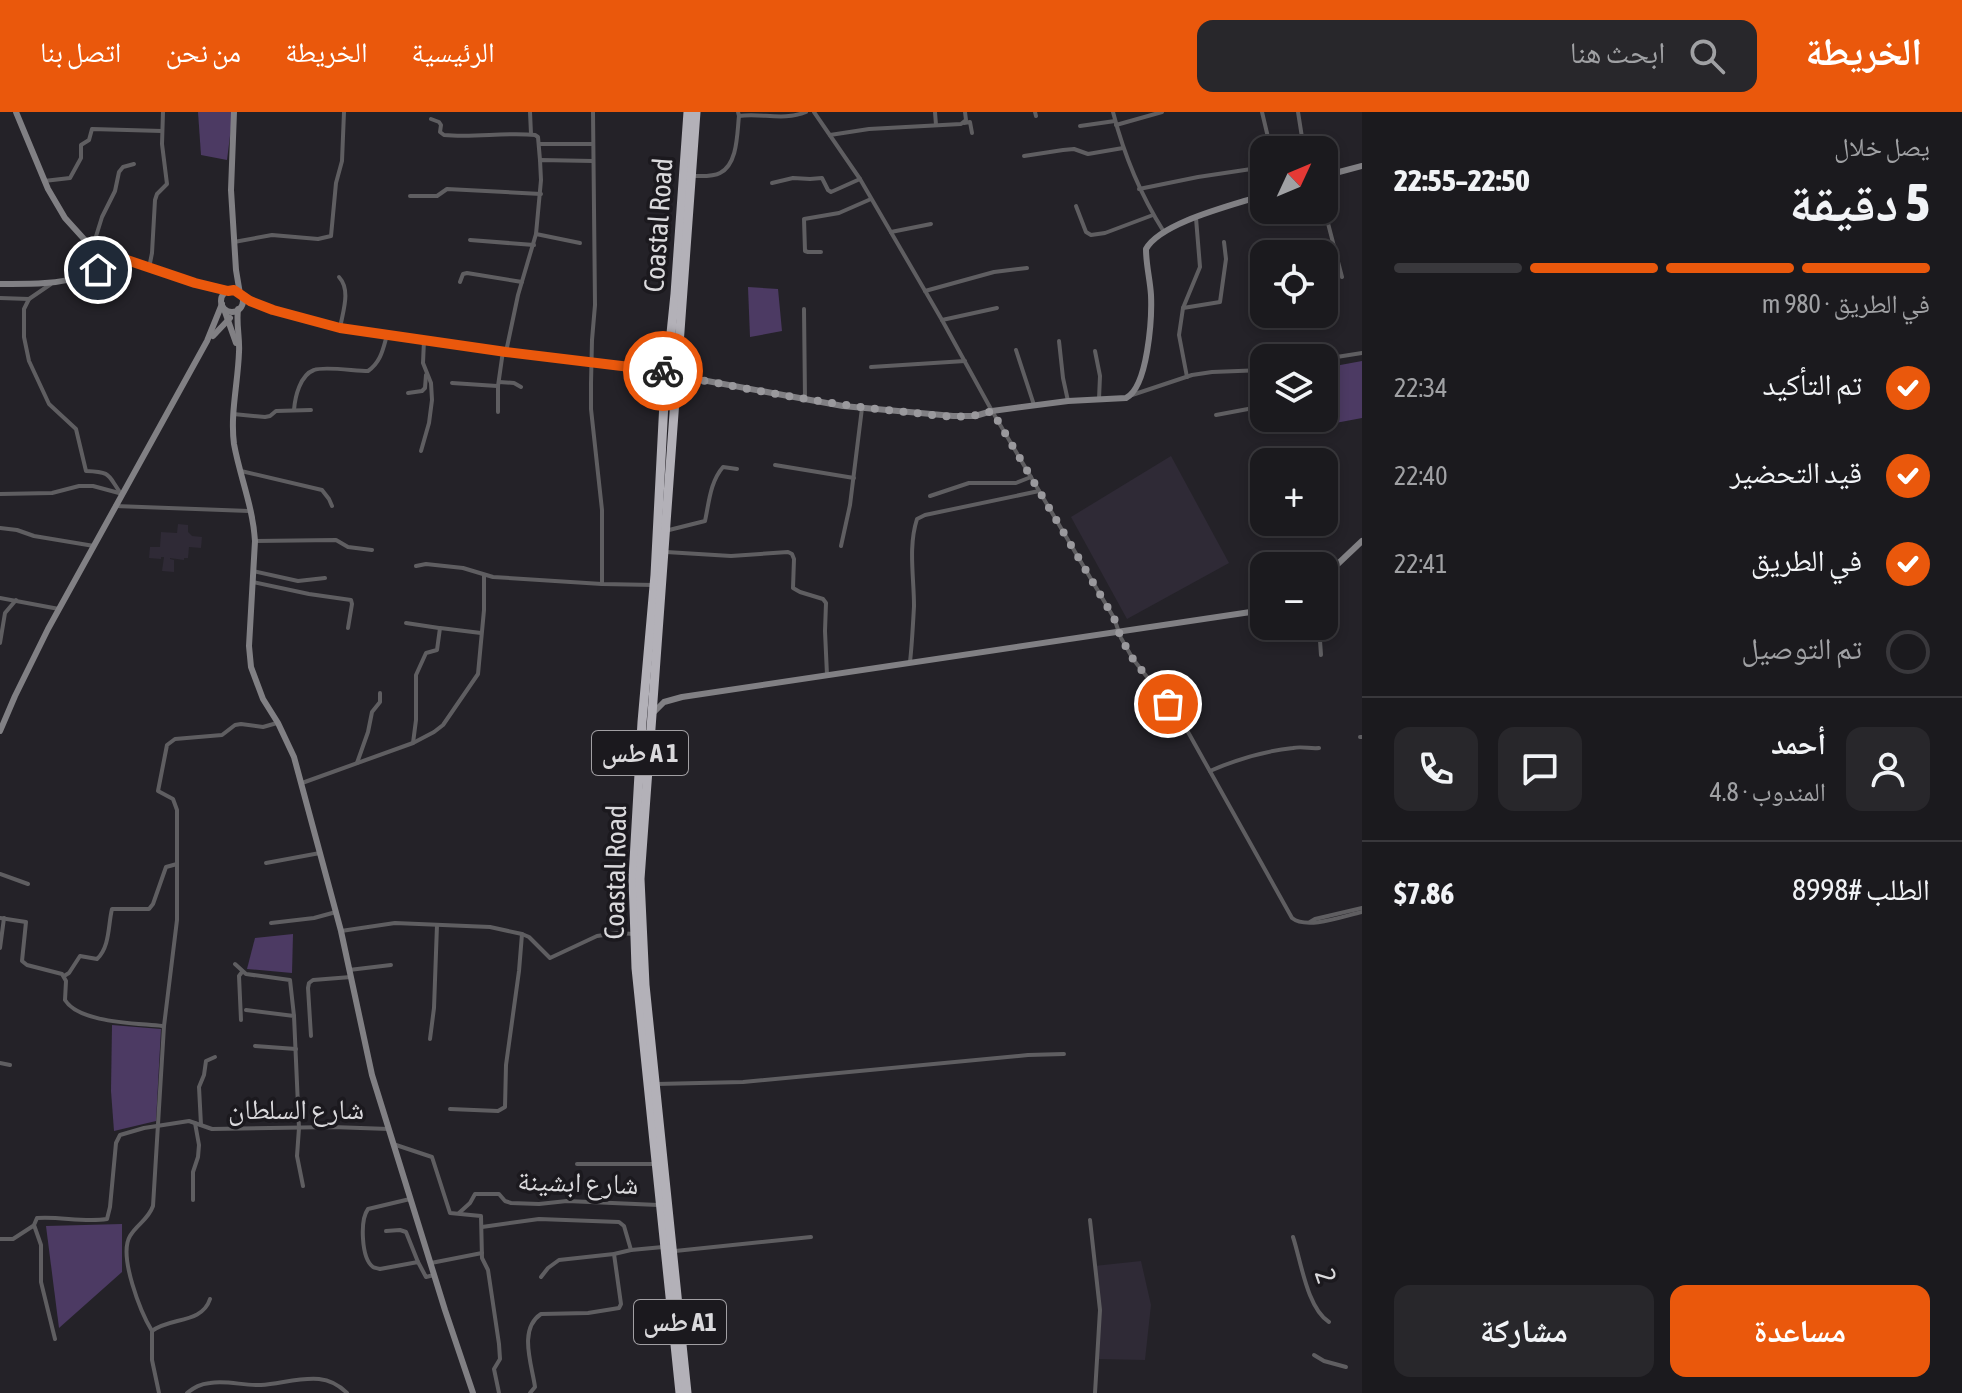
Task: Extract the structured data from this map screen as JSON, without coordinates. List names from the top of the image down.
{
  "streets": {
    "highway": ["Coastal Road", "طس A 1", "طس A1"],
    "street": ["شارع السلطان", "شارع ابشينة", "2"]
  },
  "crossings": [
    ["Coastal Road", "شارع ابشينة"]
  ],
  "north": "top right",
  "page": {
    "header": "الخريطة",
    "search": "ابحث هنا",
    "nav": [
      "الرئيسية",
      "الخريطة",
      "من نحن",
      "اتصل بنا"
    ],
    "heading": ["5 دقيقة", "يصل خلال", "22:50–22:55"],
    "panel": [
      "أحمد",
      "المندوب · 4.8",
      "الطلب #8998",
      "$7.86"
    ],
    "map_buttons": ["+", "−"],
    "bar": "في الطريق · 980 m",
    "list": [
      ["تم التأكيد", "22:34"],
      ["قيد التحضير", "22:40"],
      ["في الطريق", "22:41"],
      "تم التوصيل"
    ],
    "buttons": ["مساعدة", "مشاركة"]
  }
}
